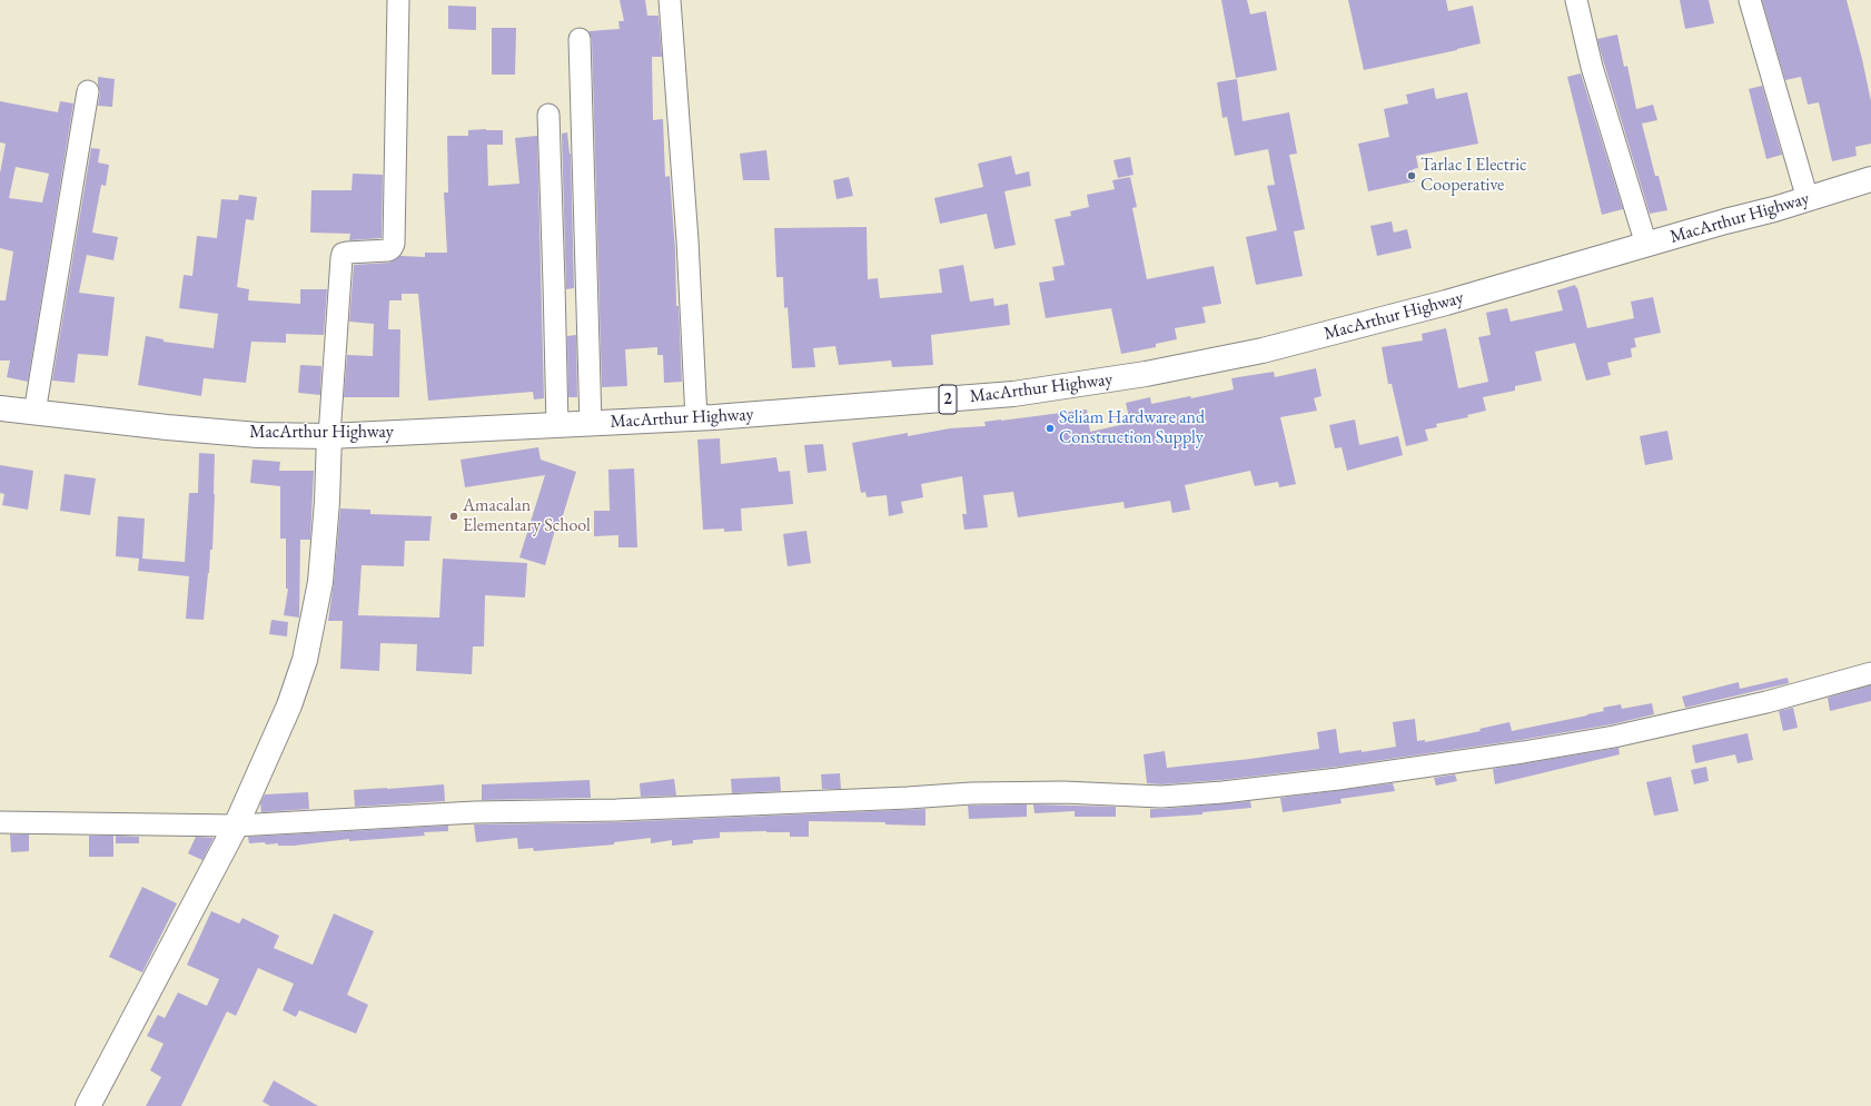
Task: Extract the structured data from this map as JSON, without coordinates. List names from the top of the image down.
{
  "streets": {
    "main road": ["MacArthur Highway", "2"]
  },
  "places": ["Tarlac I Electric Cooperative", "Seliam Hardware and Construction Supply", "Amacalan Elementary School"]
}
